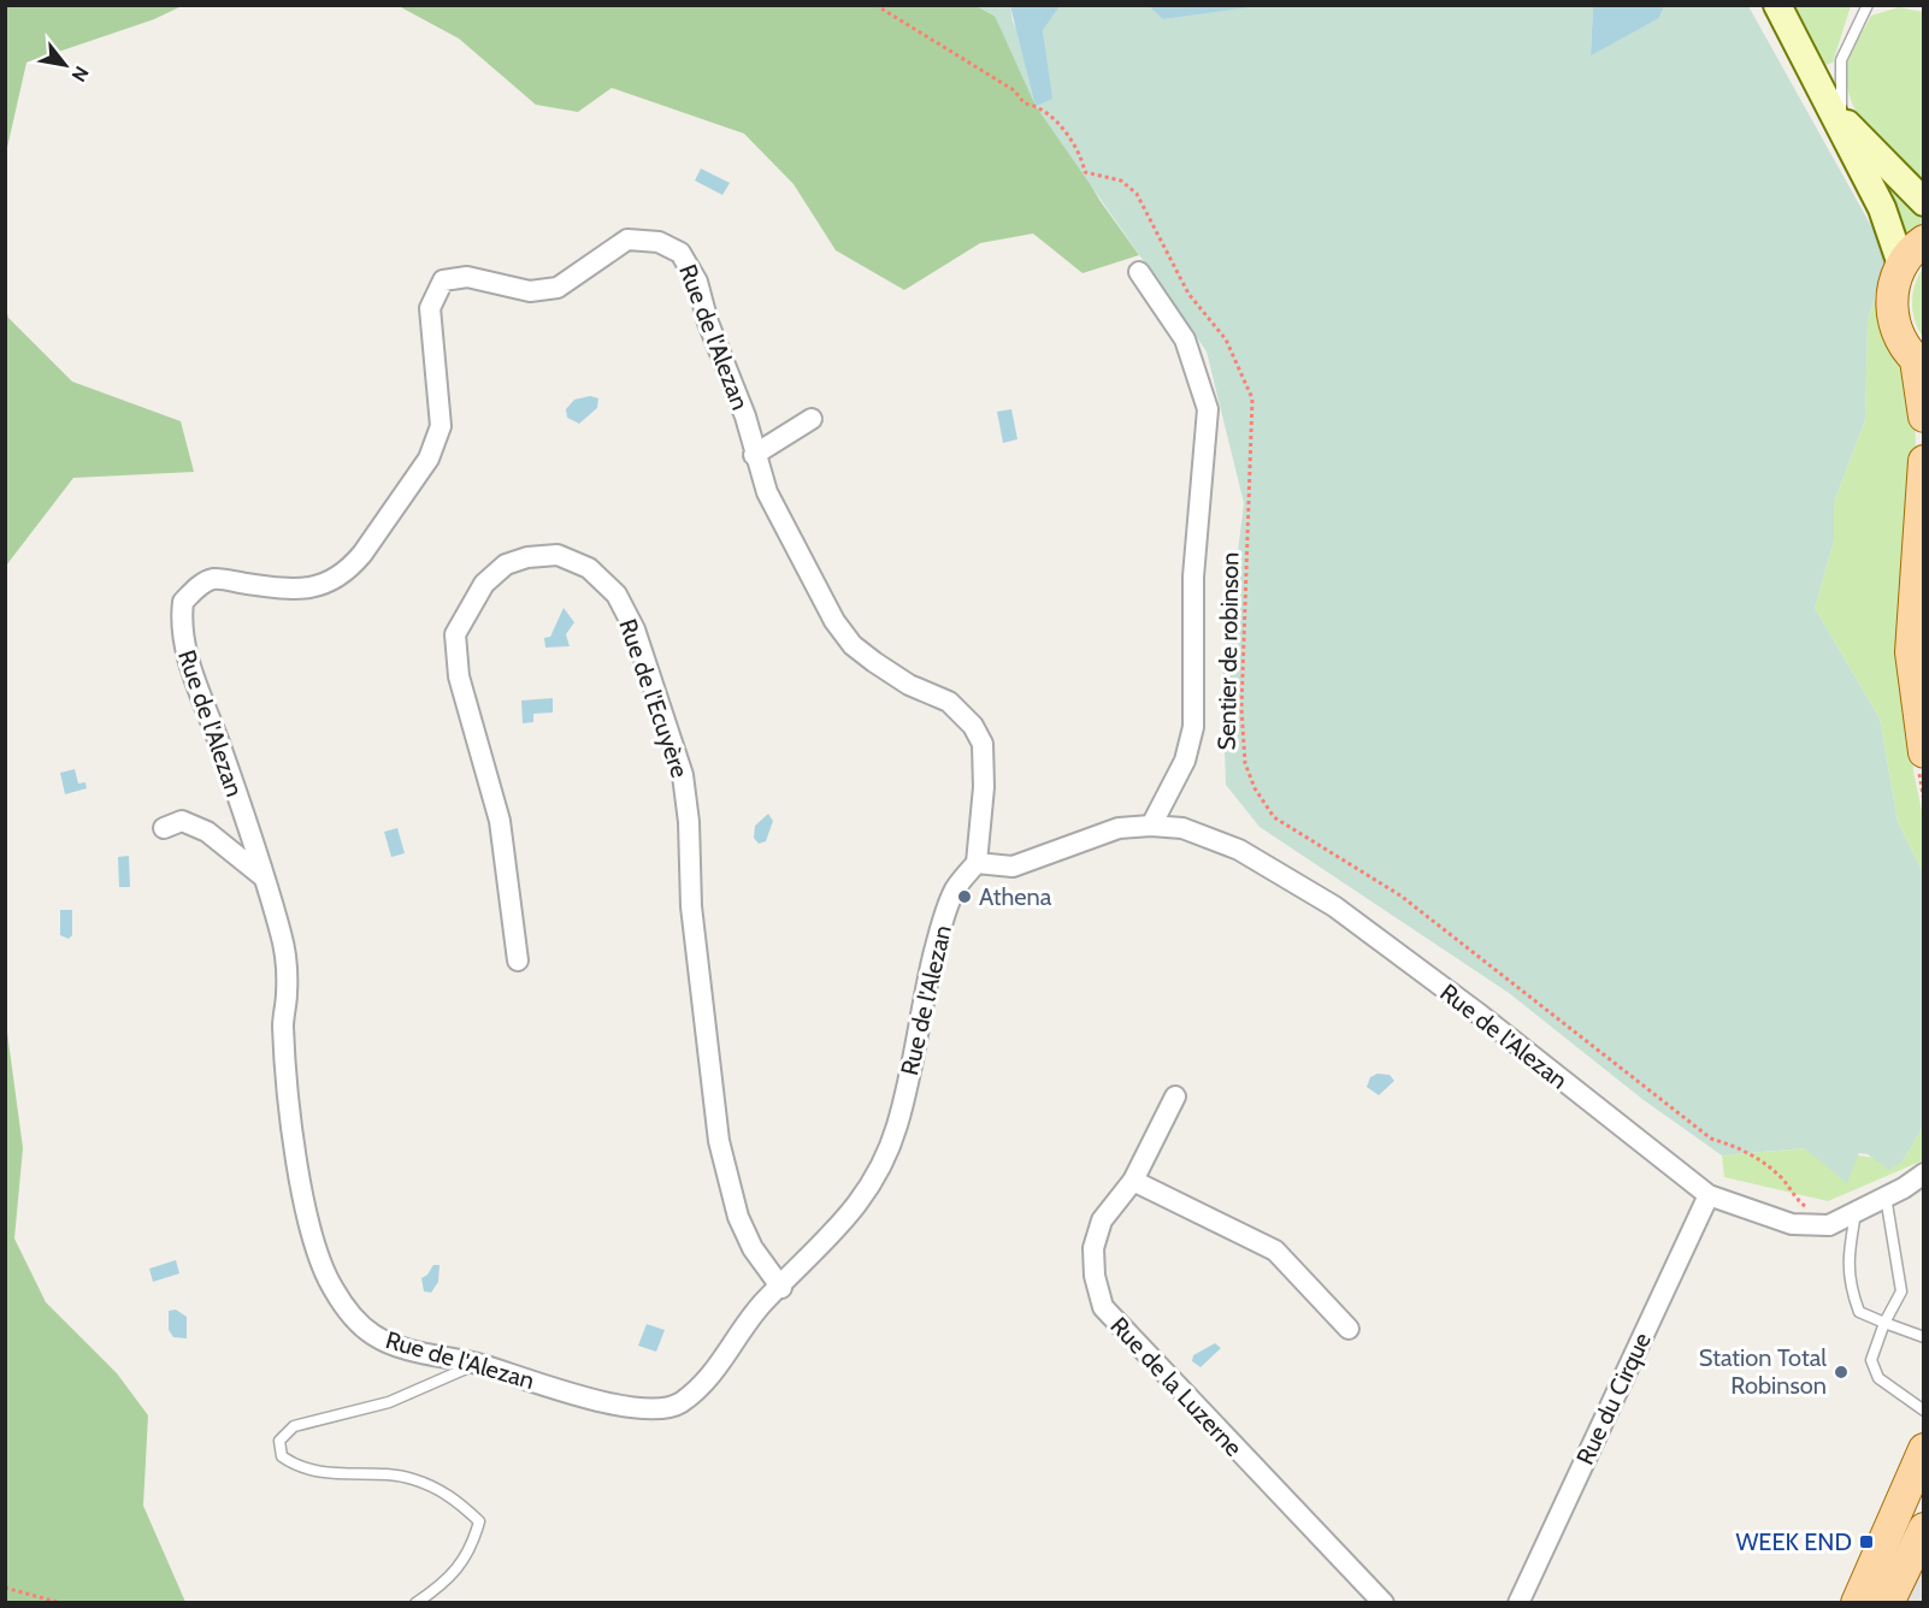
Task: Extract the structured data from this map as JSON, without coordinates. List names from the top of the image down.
{
  "streets": {
    "street": [
      "Rue de l'Alezan",
      "Rue de l'Ecuyère",
      "Rue de la Luzerne",
      "Rue du Cirque"
    ],
    "path": ["Sentier de robinson"]
  },
  "crossings": [
    ["Rue de l'Alezan", "Sentier de robinson"],
    ["Rue de l'Alezan", "Rue de l'Ecuyère"],
    ["Rue de l'Alezan", "Rue du Cirque"]
  ],
  "places": {
    "other": ["Athena", "Station Total Robinson"],
    "transit": ["WEEK END"]
  },
  "north": "bottom right"
}
